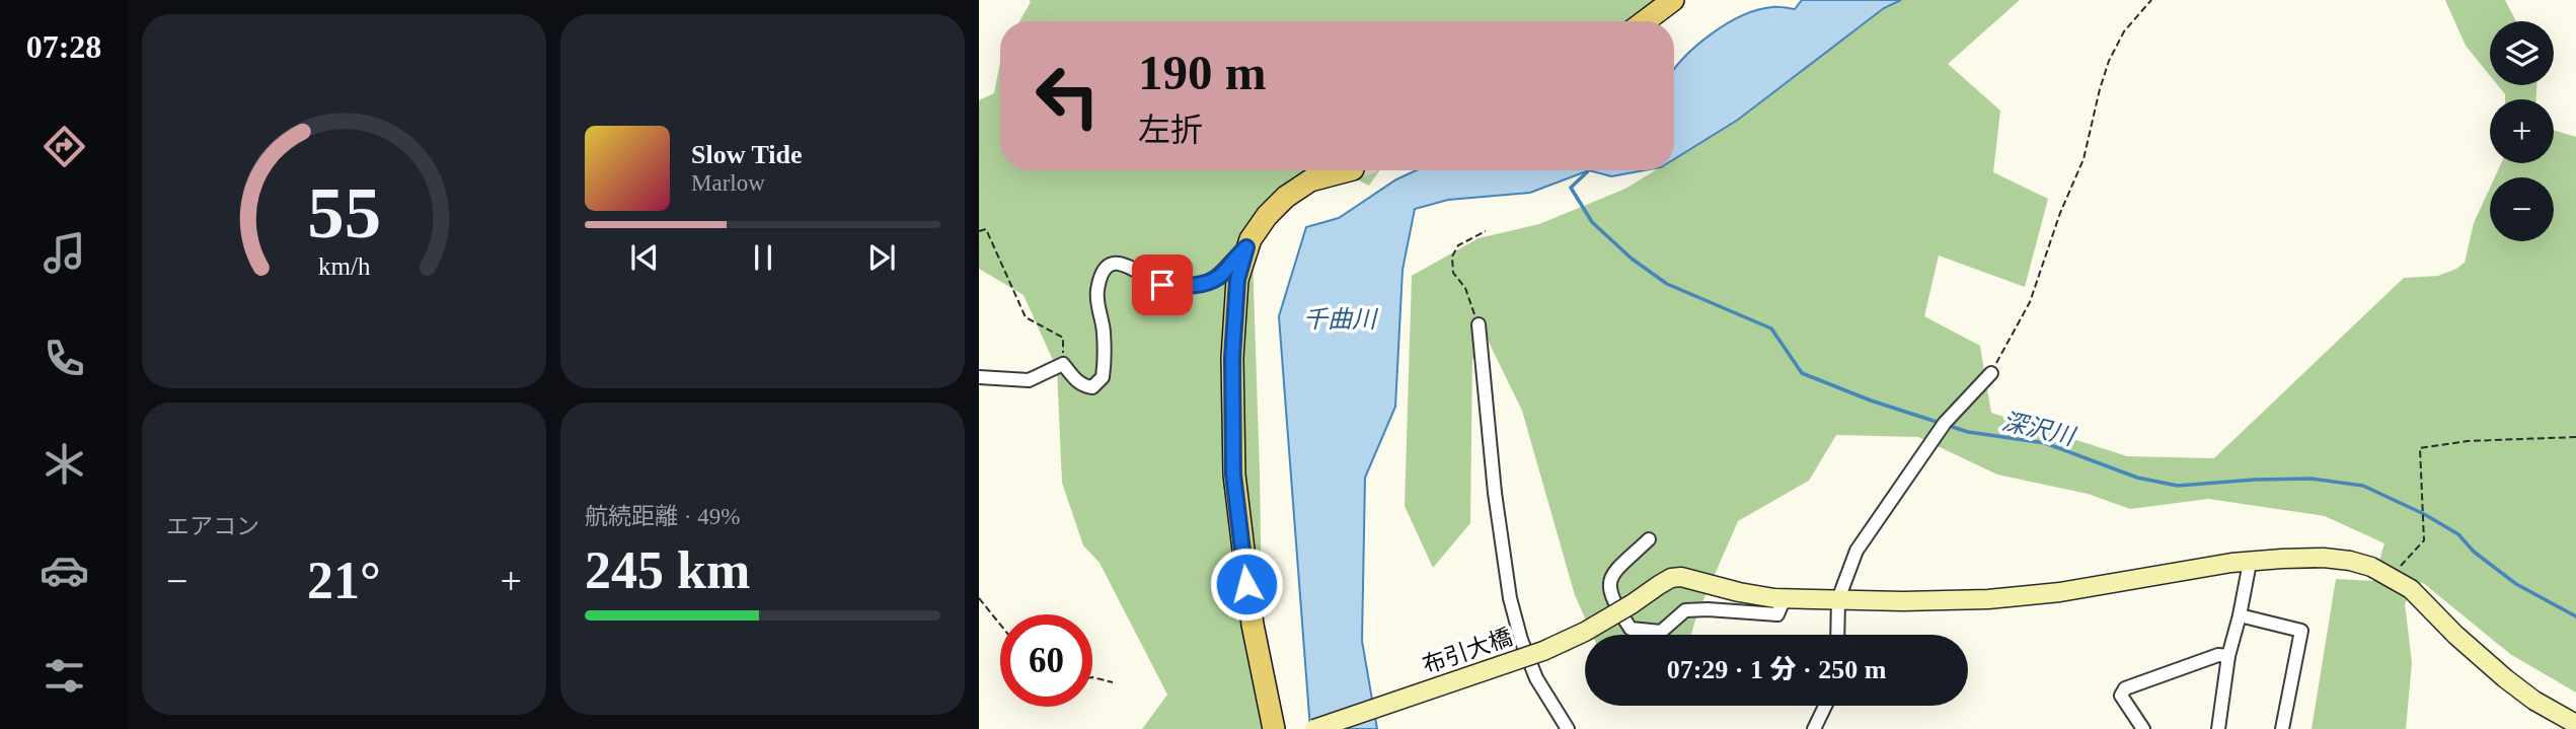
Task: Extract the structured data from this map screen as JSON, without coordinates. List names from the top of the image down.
{
  "streets": {
    "street": ["布引大橋"]
  },
  "water": ["千曲川", "深沢川"],
  "page": {
    "tabs": "07:28",
    "map_buttons": ["+", "−"],
    "turn": ["190 m", "左折"],
    "song": ["Slow Tide", "Marlow"],
    "tile": [
      "エアコン",
      ["航続距離 · 49%", "245 km"]
    ],
    "heat": ["−", "21°", "+"],
    "limit": "60",
    "trip": "07:29 · 1 分 · 250 m",
    "gauge": ["55", "km/h"]
  }
}
